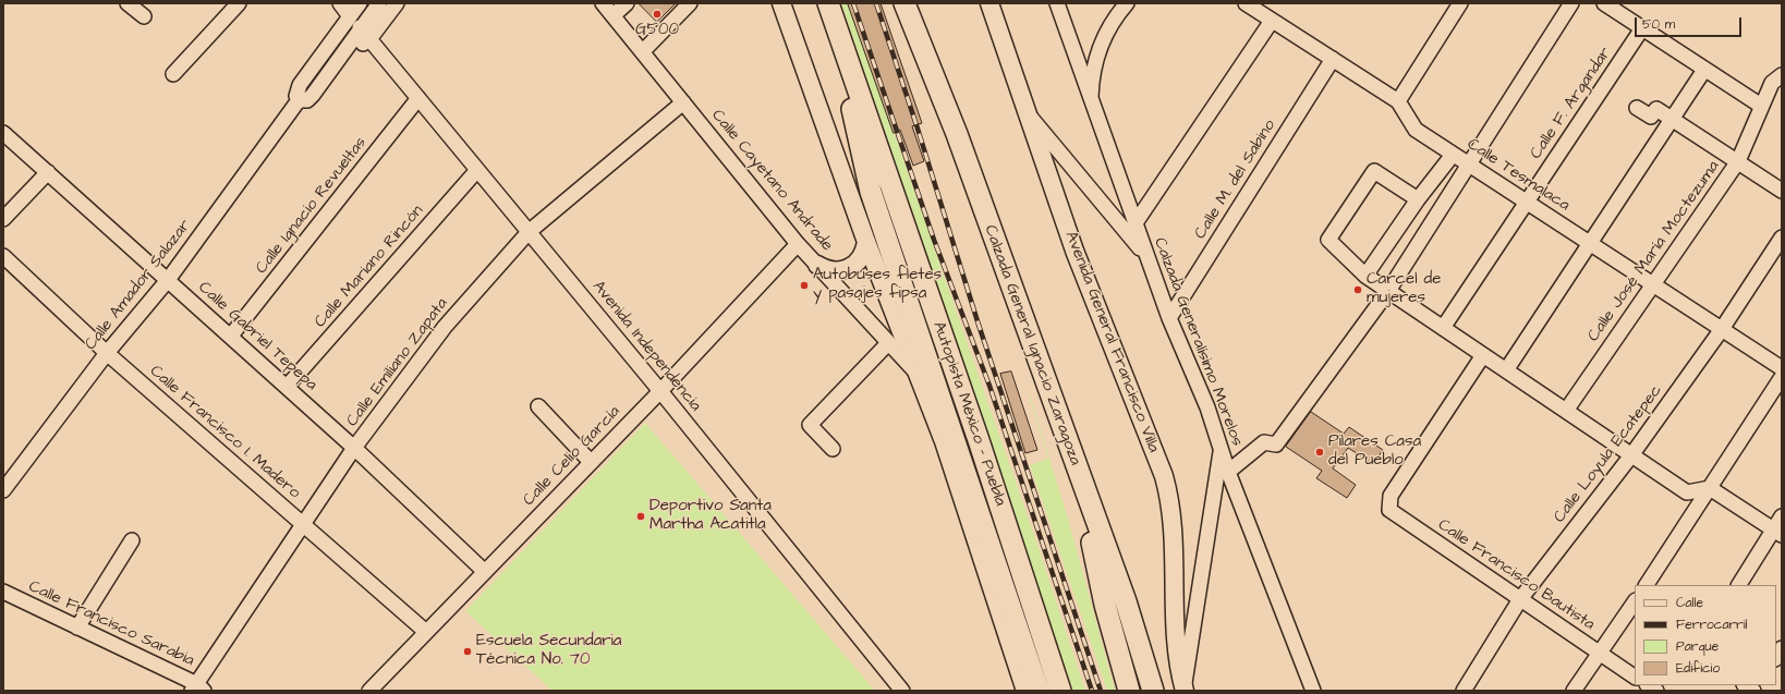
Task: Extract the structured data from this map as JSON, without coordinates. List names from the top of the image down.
{
  "streets": {
    "highway": ["Calzada General Ignacio Zaragoza", "Autopista México - Puebla"],
    "main road": ["Avenida General Francisco Villa"],
    "street": [
      "Calle F. Argandar",
      "Calle Tesmalaca",
      "Calle M. del Sabino",
      "Calle Cayetano Andrade",
      "Calle Ignacio Revueltas",
      "Calle José María Moctezuma",
      "Calle Mariano Rincón",
      "Calle Amador Salazar",
      "Calle Gabriel Tepepa",
      "Calzada Generalísimo Morelos",
      "Avenida Independencia",
      "Calle Emiliano Zapata",
      "Calle Francisco I. Madero",
      "Calle Loyula Ecatepec",
      "Calle Celio García",
      "Calle Francisco Bautista",
      "Calle Francisco Sarabia"
    ]
  },
  "crossings": [
    ["Calle F. Argandar", "Calle Tesmalaca"],
    ["Calle Tesmalaca", "Calle M. del Sabino"],
    ["Calle Tesmalaca", "Calle José María Moctezuma"],
    ["Calle Tesmalaca", "Calle Loyula Ecatepec"],
    ["Calle M. del Sabino", "Calzada Generalísimo Morelos"],
    ["Calle Cayetano Andrade", "Calle Emiliano Zapata"],
    ["Calle Cayetano Andrade", "Calle Celio García"],
    ["Calle Ignacio Revueltas", "Calle Gabriel Tepepa"],
    ["Calle Ignacio Revueltas", "Avenida Independencia"],
    ["Calle Mariano Rincón", "Calle Gabriel Tepepa"],
    ["Calle Mariano Rincón", "Avenida Independencia"],
    ["Calle Amador Salazar", "Calle Gabriel Tepepa"],
    ["Calle Amador Salazar", "Avenida Independencia"],
    ["Calle Amador Salazar", "Calle Francisco I. Madero"],
    ["Calle Gabriel Tepepa", "Calle Emiliano Zapata"],
    ["Calle Gabriel Tepepa", "Calle Celio García"],
    ["Avenida Independencia", "Calle Emiliano Zapata"],
    ["Avenida Independencia", "Calle Celio García"],
    ["Calle Emiliano Zapata", "Calle Francisco I. Madero"],
    ["Calle Emiliano Zapata", "Calle Francisco Sarabia"],
    ["Calle Francisco I. Madero", "Calle Celio García"],
    ["Calle Loyula Ecatepec", "Calle Francisco Bautista"]
  ],
  "places": [
    "G500",
    "Autobuses fletes y pasajes fipsa",
    "Carcel de mujeres",
    "Pilares Casa del Pueblo",
    "Deportivo Santa Martha Acatitla",
    "Escuela Secundaria Técnica No. 70"
  ],
  "legend": [
    "Calle",
    "Ferrocarril",
    "Parque",
    "Edificio"
  ],
  "scale_bar": "50 m"
}
